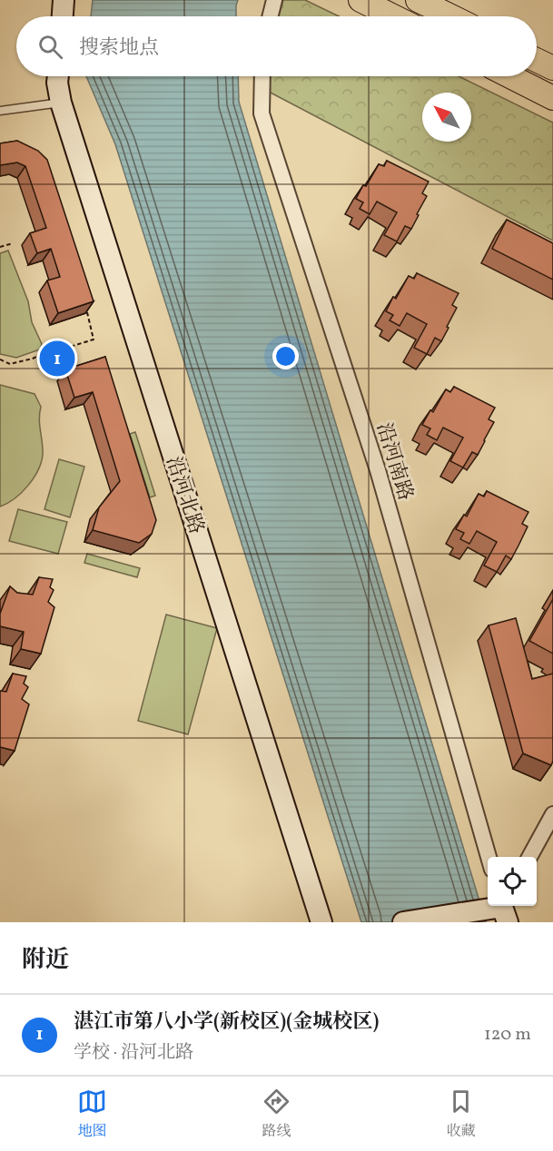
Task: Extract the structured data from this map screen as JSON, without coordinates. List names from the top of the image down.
{
  "streets": {
    "street": ["沿河南路", "沿河北路"]
  },
  "north": "top left",
  "page": {
    "search": "搜索地点",
    "pins": "1",
    "heading": "附近",
    "list": [
      {
        "mark": "1",
        "name": "湛江市第八小学(新校区)(金城校区)",
        "note": "学校 · 沿河北路",
        "value": "120 m"
      }
    ],
    "nav": ["地图", "路线", "收藏"]
  }
}
